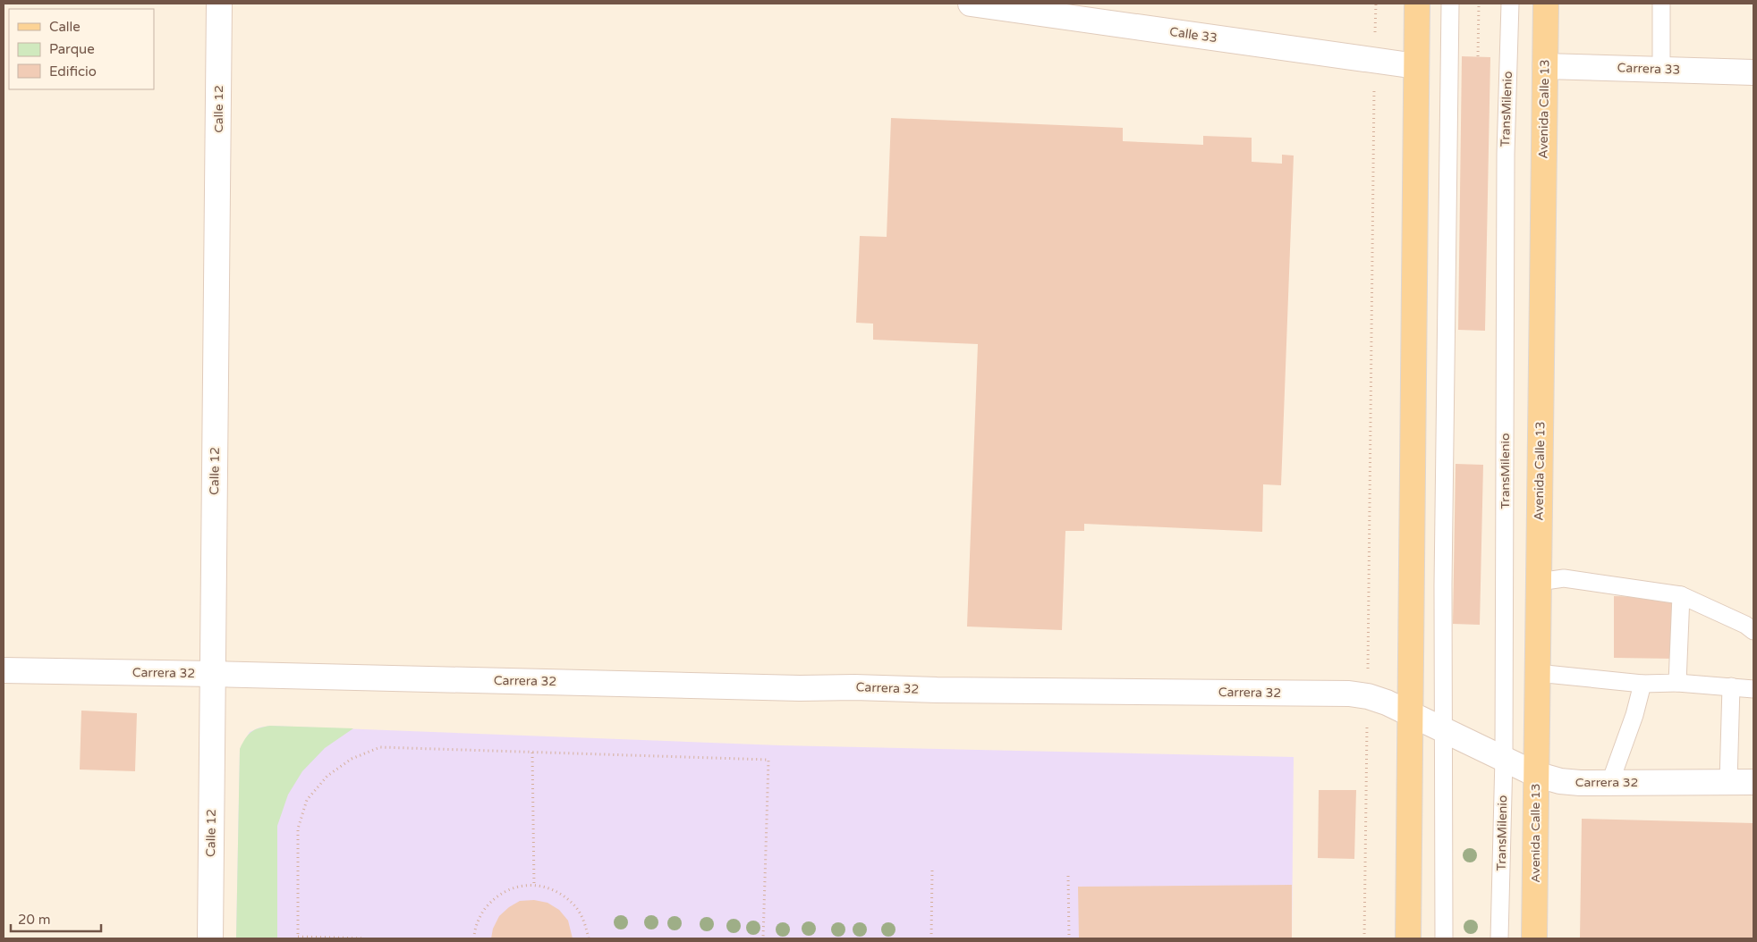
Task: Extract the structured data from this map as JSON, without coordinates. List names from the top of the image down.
{
  "streets": {
    "main road": ["Avenida Calle 13"],
    "street": [
      "Calle 33",
      "Carrera 33",
      "Calle 12",
      "Carrera 32"
    ],
    "lane": ["TransMilenio"]
  },
  "crossings": [
    ["Carrera 33", "Avenida Calle 13"],
    ["Calle 12", "Carrera 32"],
    ["TransMilenio", "Carrera 32"],
    ["Avenida Calle 13", "Carrera 32"]
  ],
  "legend": ["Calle", "Parque", "Edificio"],
  "scale_bar": "20 m"
}
